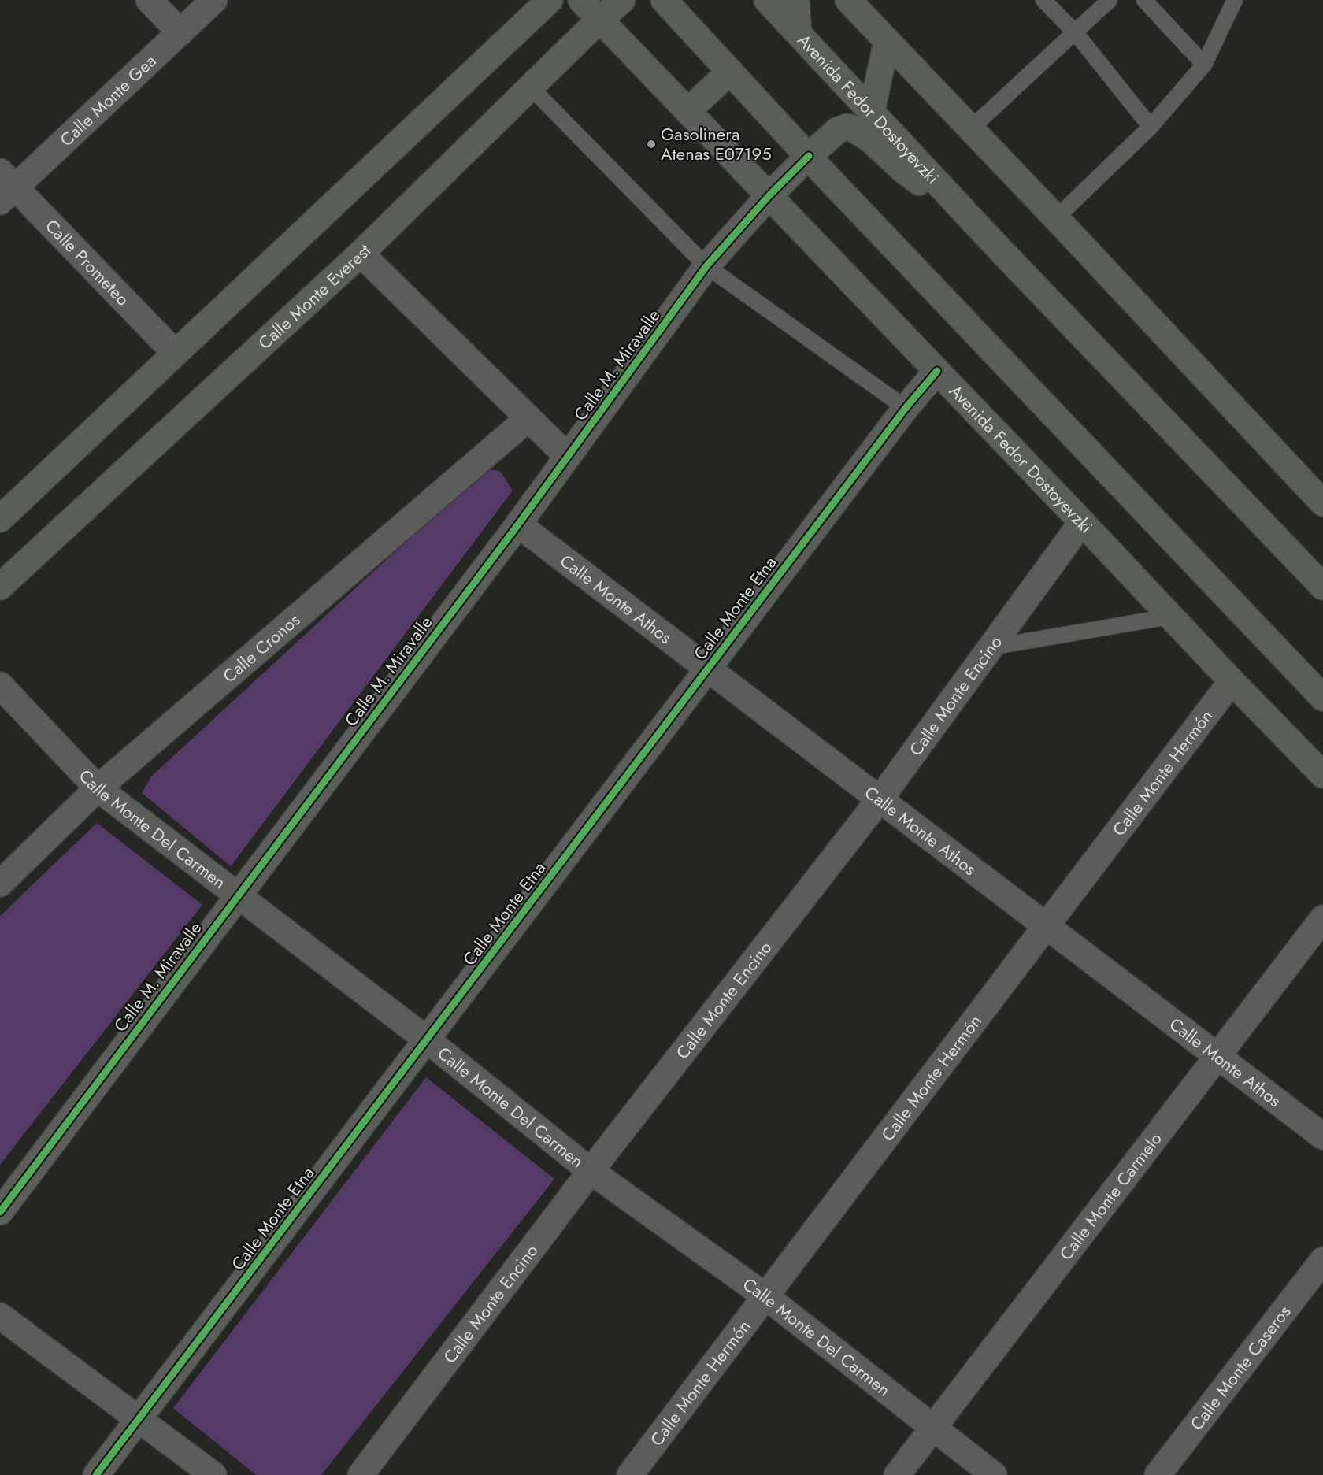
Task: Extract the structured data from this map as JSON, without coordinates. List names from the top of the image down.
{
  "streets": {
    "street": [
      "Calle Monte Gea",
      "Avenida Fedor Dostoyevzki",
      "Calle Prometeo",
      "Calle Monte Everest",
      "Calle M. Miravalle",
      "Calle Monte Athos",
      "Calle Monte Etna",
      "Calle Cronos",
      "Calle Monte Encino",
      "Calle Monte Hermón",
      "Calle Monte Del Carmen",
      "Calle Monte Carmelo",
      "Calle Monte Caseros"
    ]
  },
  "crossings": [
    ["Calle Monte Gea", "Calle Prometeo"],
    ["Avenida Fedor Dostoyevzki", "Calle Monte Everest"],
    ["Avenida Fedor Dostoyevzki", "Calle M. Miravalle"],
    ["Avenida Fedor Dostoyevzki", "Calle Monte Etna"],
    ["Avenida Fedor Dostoyevzki", "Calle Monte Encino"],
    ["Avenida Fedor Dostoyevzki", "Calle Monte Hermón"],
    ["Calle M. Miravalle", "Calle Monte Athos"],
    ["Calle M. Miravalle", "Calle Monte Del Carmen"],
    ["Calle Monte Athos", "Calle Monte Etna"],
    ["Calle Monte Athos", "Calle Monte Encino"],
    ["Calle Monte Athos", "Calle Monte Hermón"],
    ["Calle Monte Athos", "Calle Monte Carmelo"],
    ["Calle Monte Etna", "Calle Monte Del Carmen"],
    ["Calle Cronos", "Calle Monte Del Carmen"],
    ["Calle Monte Encino", "Calle Monte Del Carmen"],
    ["Calle Monte Hermón", "Calle Monte Del Carmen"],
    ["Calle Monte Del Carmen", "Calle Monte Carmelo"]
  ],
  "places": ["Gasolinera Atenas E07195"]
}
